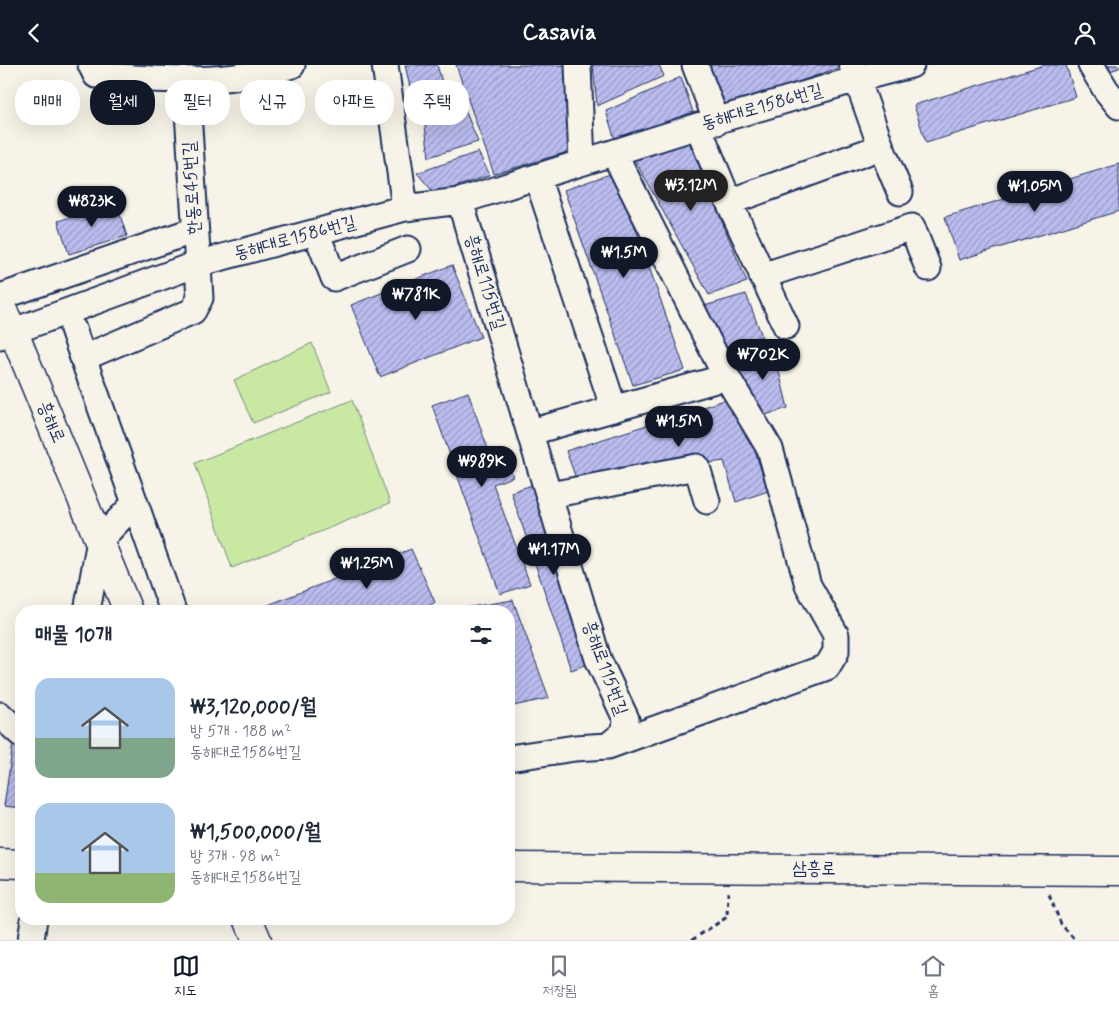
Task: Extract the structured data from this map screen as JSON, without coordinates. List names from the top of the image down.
{
  "streets": {
    "main road": ["흥해로", "삼흥로"],
    "street": ["동해대로1586번길", "한동로45번길", "흥해로115번길"]
  },
  "crossings": [
    ["동해대로1586번길", "한동로45번길"],
    ["동해대로1586번길", "흥해로115번길"],
    ["동해대로1586번길", "흥해로"]
  ],
  "page": {
    "header": "Casavia",
    "chip": [
      "매매",
      "월세",
      "필터",
      "신규",
      "아파트",
      "주택"
    ],
    "price": [
      "₩3.12M",
      "₩1.05M",
      "₩823K",
      "₩1.5M",
      "₩781K",
      "₩702K",
      "₩1.5M",
      "₩989K",
      "₩1.17M",
      "₩1.25M"
    ],
    "heading": "매물 10개",
    "list": [
      {
        "name": "₩3,120,000/월",
        "note": "방 5개 · 188 m² · 동해대로1586번길"
      },
      {
        "name": "₩1,500,000/월",
        "note": "방 3개 · 98 m² · 동해대로1586번길"
      }
    ],
    "tabs": ["지도", "저장됨", "홈"]
  }
}
